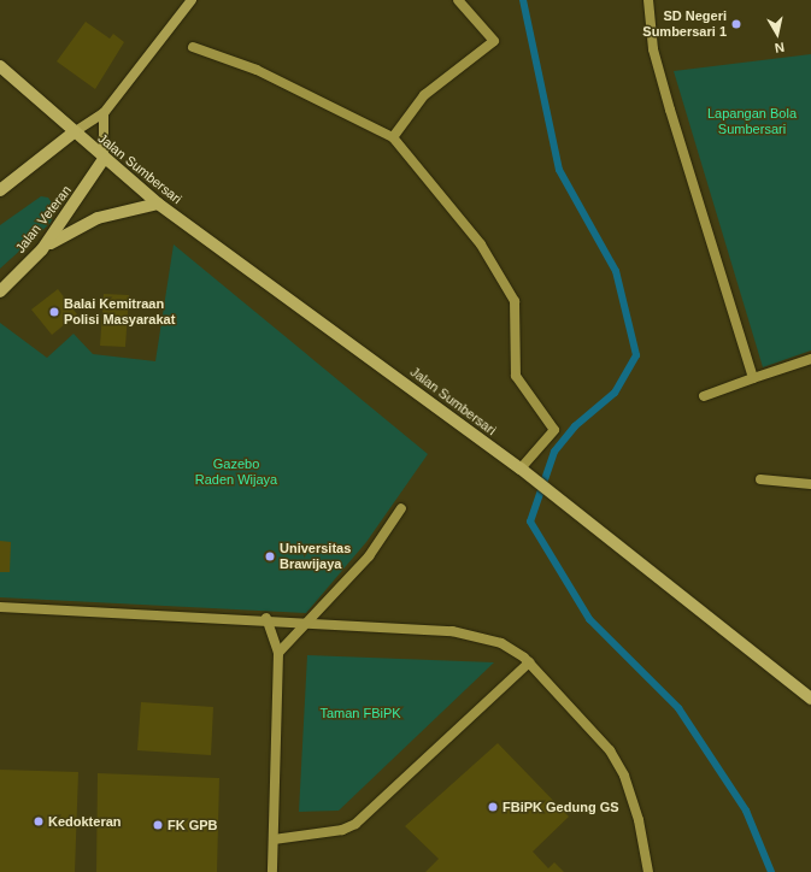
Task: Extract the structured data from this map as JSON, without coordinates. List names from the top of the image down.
{
  "streets": {
    "main road": ["Jalan Sumbersari", "Jalan Veteran"]
  },
  "crossings": [
    ["Jalan Sumbersari", "Jalan Veteran"]
  ],
  "parks": ["Lapangan Bola Sumbersari", "Gazebo Raden Wijaya", "Taman FBiPK"],
  "places": [
    "SD Negeri Sumbersari 1",
    "Balai Kemitraan Polisi Masyarakat",
    "Universitas Brawijaya",
    "FBiPK Gedung GS",
    "Kedokteran",
    "FK GPB"
  ],
  "north": "bottom"
}
